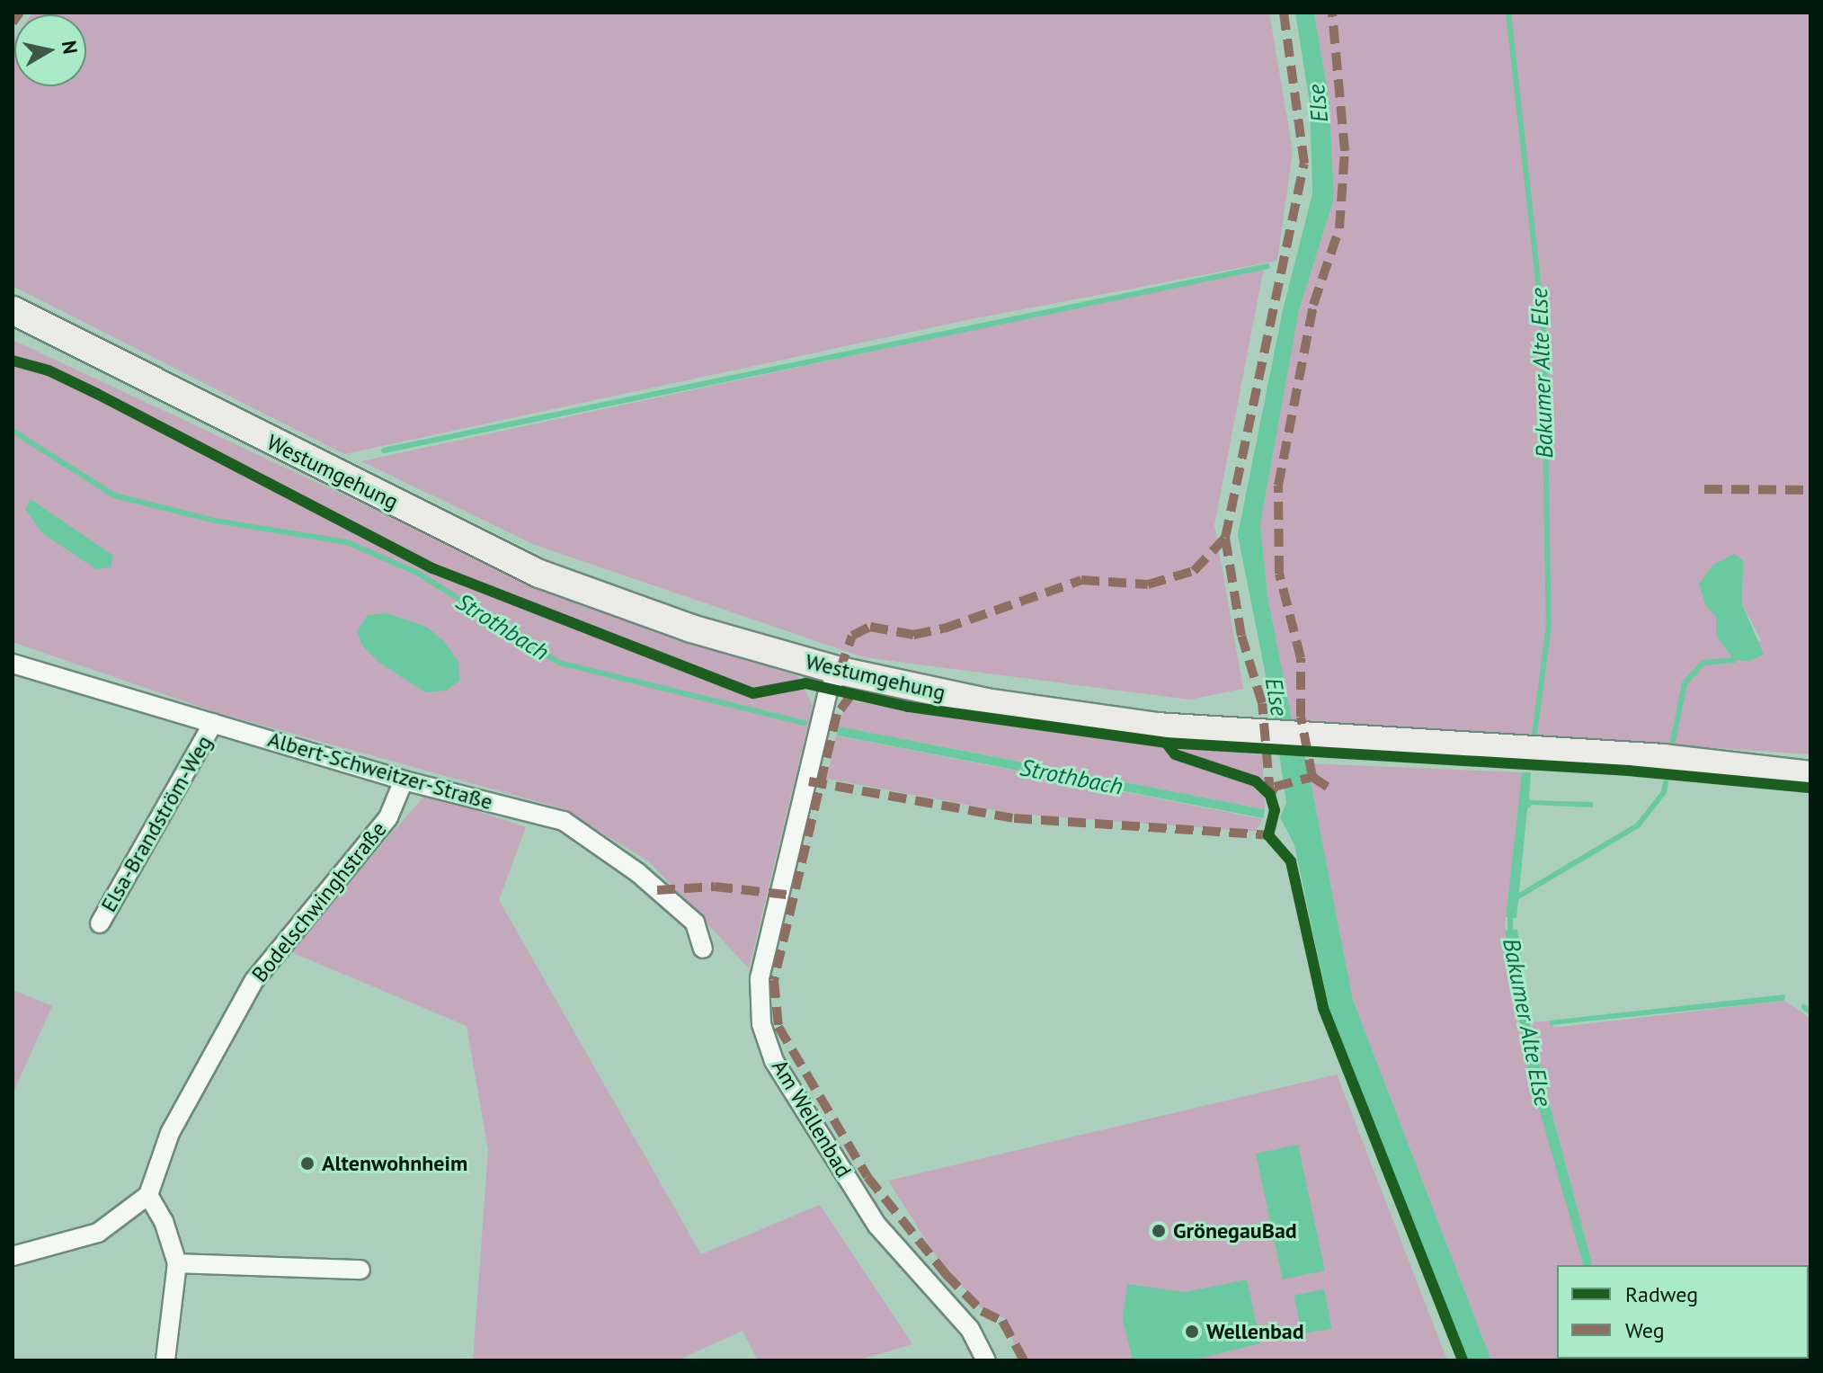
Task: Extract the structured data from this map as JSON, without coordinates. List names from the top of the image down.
{
  "streets": {
    "main road": ["Westumgehung"],
    "street": [
      "Albert-Schweitzer-Straße",
      "Elsa-Brandström-Weg",
      "Bodelschwinghstraße",
      "Am Wellenbad"
    ]
  },
  "crossings": [
    ["Westumgehung", "Am Wellenbad"],
    ["Albert-Schweitzer-Straße", "Elsa-Brandström-Weg"],
    ["Albert-Schweitzer-Straße", "Bodelschwinghstraße"]
  ],
  "water": ["Else", "Bakumer Alte Else", "Strothbach"],
  "places": ["Altenwohnheim", "GrönegauBad", "Wellenbad"],
  "legend": ["Radweg", "Weg"],
  "north": "right"
}
